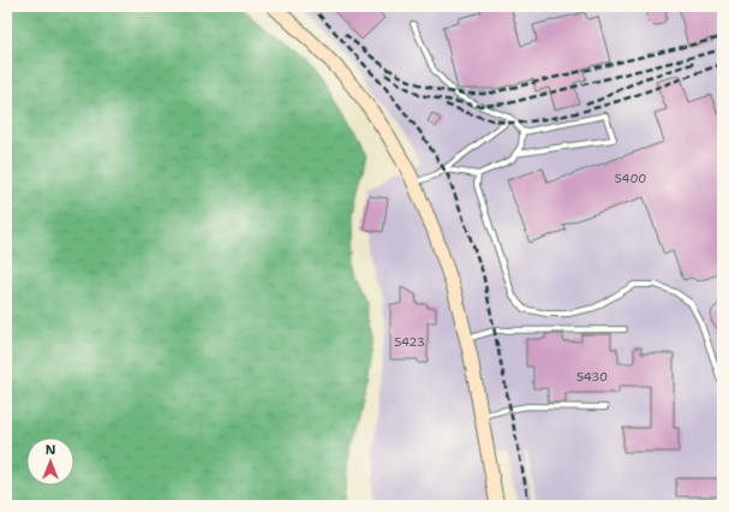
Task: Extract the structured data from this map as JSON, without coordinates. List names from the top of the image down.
{
  "house_numbers": ["5400", "5423", "5430"],
  "north": "top"
}
